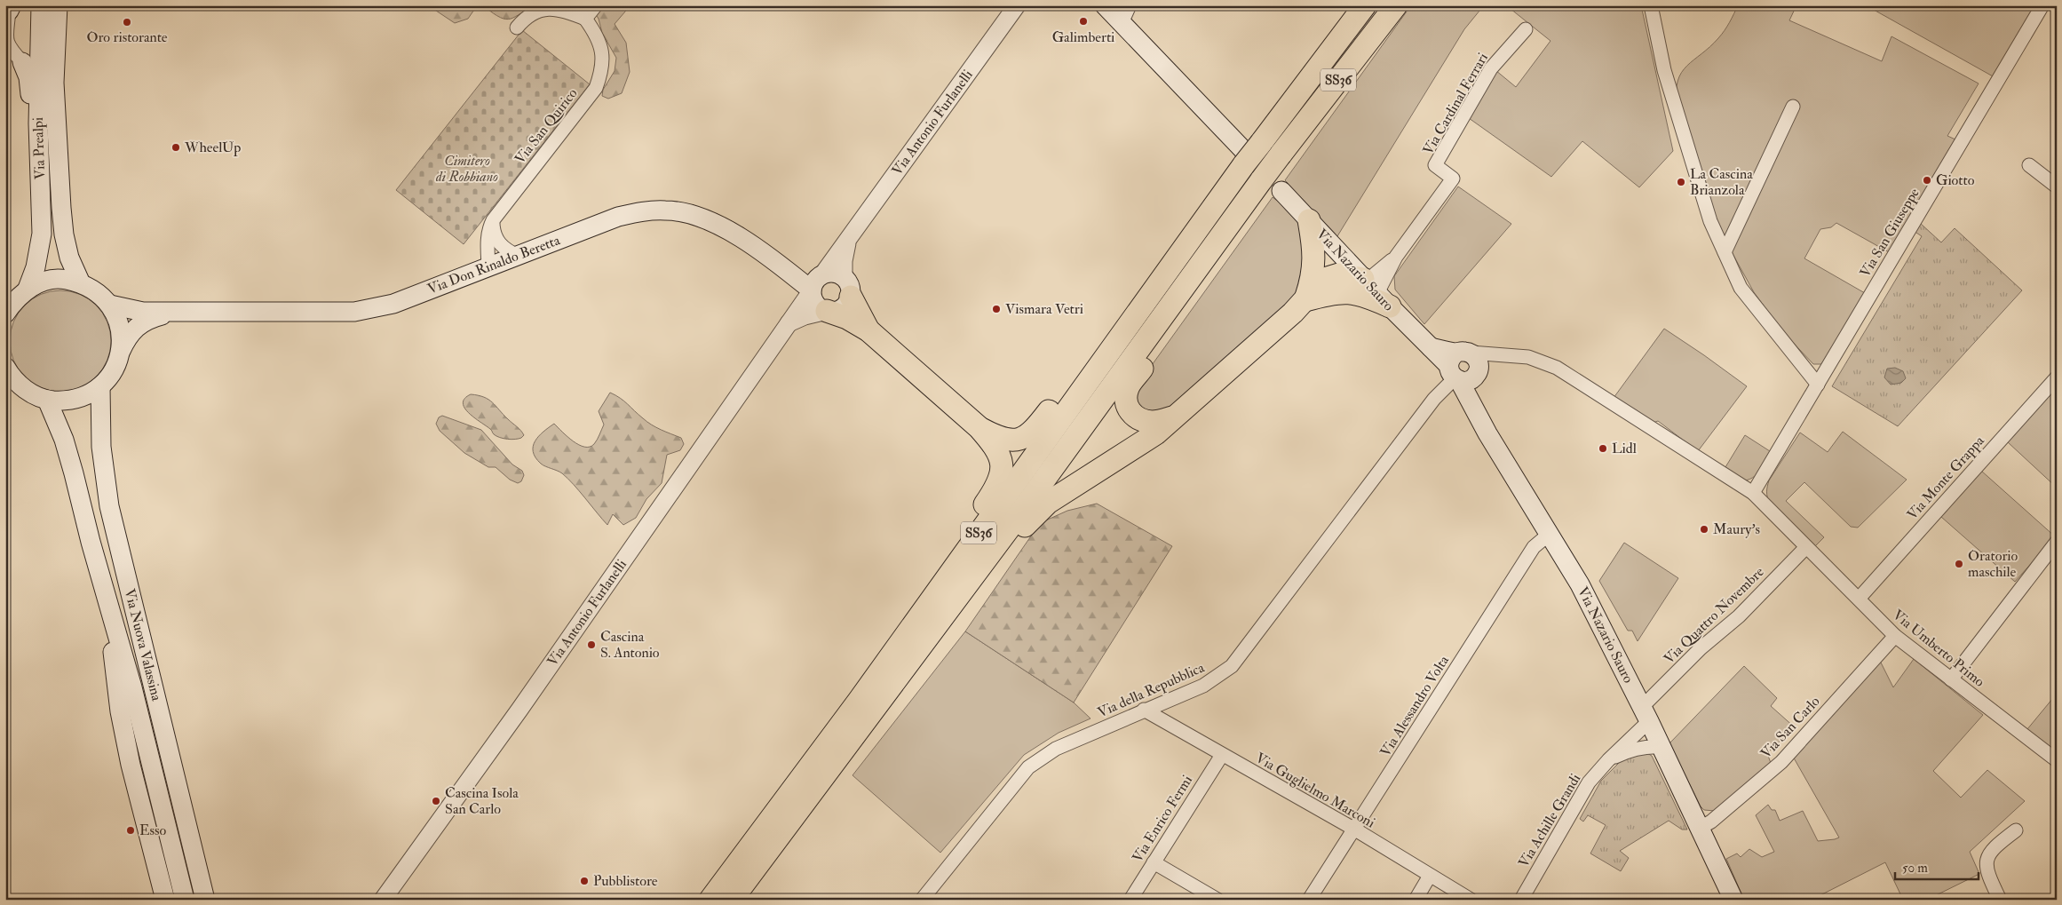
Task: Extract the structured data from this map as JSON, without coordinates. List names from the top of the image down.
{
  "streets": {
    "highway": ["SS36"],
    "main road": [
      "Via Prealpi",
      "Via Don Rinaldo Beretta",
      "Via Nazario Sauro",
      "Via Nuova Valassina"
    ],
    "street": [
      "Via Cardinal Ferrari",
      "Via Antonio Furlanelli",
      "Via San Quirico",
      "Via San Giuseppe",
      "Via Monte Grappa",
      "Via Quattro Novembre",
      "Via Umberto Primo",
      "Via della Repubblica",
      "Via Alessandro Volta",
      "Via San Carlo",
      "Via Guglielmo Marconi",
      "Via Enrico Fermi",
      "Via Achille Grandi"
    ]
  },
  "crossings": [
    ["Via Cardinal Ferrari", "Via Nazario Sauro"],
    ["Via Antonio Furlanelli", "Via Don Rinaldo Beretta"],
    ["Via San Quirico", "Via Don Rinaldo Beretta"],
    ["Via San Giuseppe", "Via Umberto Primo"],
    ["Via Don Rinaldo Beretta", "Via Nuova Valassina"],
    ["Via Nazario Sauro", "Via Quattro Novembre"],
    ["Via Nazario Sauro", "Via Umberto Primo"],
    ["Via Nazario Sauro", "Via della Repubblica"],
    ["Via Nazario Sauro", "Via Alessandro Volta"],
    ["Via Nazario Sauro", "Via San Carlo"],
    ["Via Nazario Sauro", "Via Achille Grandi"],
    ["Via Monte Grappa", "Via Umberto Primo"],
    ["Via Quattro Novembre", "Via Umberto Primo"],
    ["Via Quattro Novembre", "Via Achille Grandi"],
    ["Via Umberto Primo", "Via della Repubblica"],
    ["Via Umberto Primo", "Via San Carlo"],
    ["Via della Repubblica", "Via Guglielmo Marconi"],
    ["Via Alessandro Volta", "Via Guglielmo Marconi"],
    ["Via Guglielmo Marconi", "Via Enrico Fermi"]
  ],
  "parks": ["Cimitero di Robbiano"],
  "places": [
    "Galimberti",
    "Oro ristorante",
    "WheelUp",
    "Giotto",
    "La Cascina Brianzola",
    "Vismara Vetri",
    "Lidl",
    "Maury's",
    "Oratorio maschile",
    "Cascina S. Antonio",
    "Cascina Isola San Carlo",
    "Esso",
    "Pubblistore"
  ],
  "scale_bar": "50 m"
}
